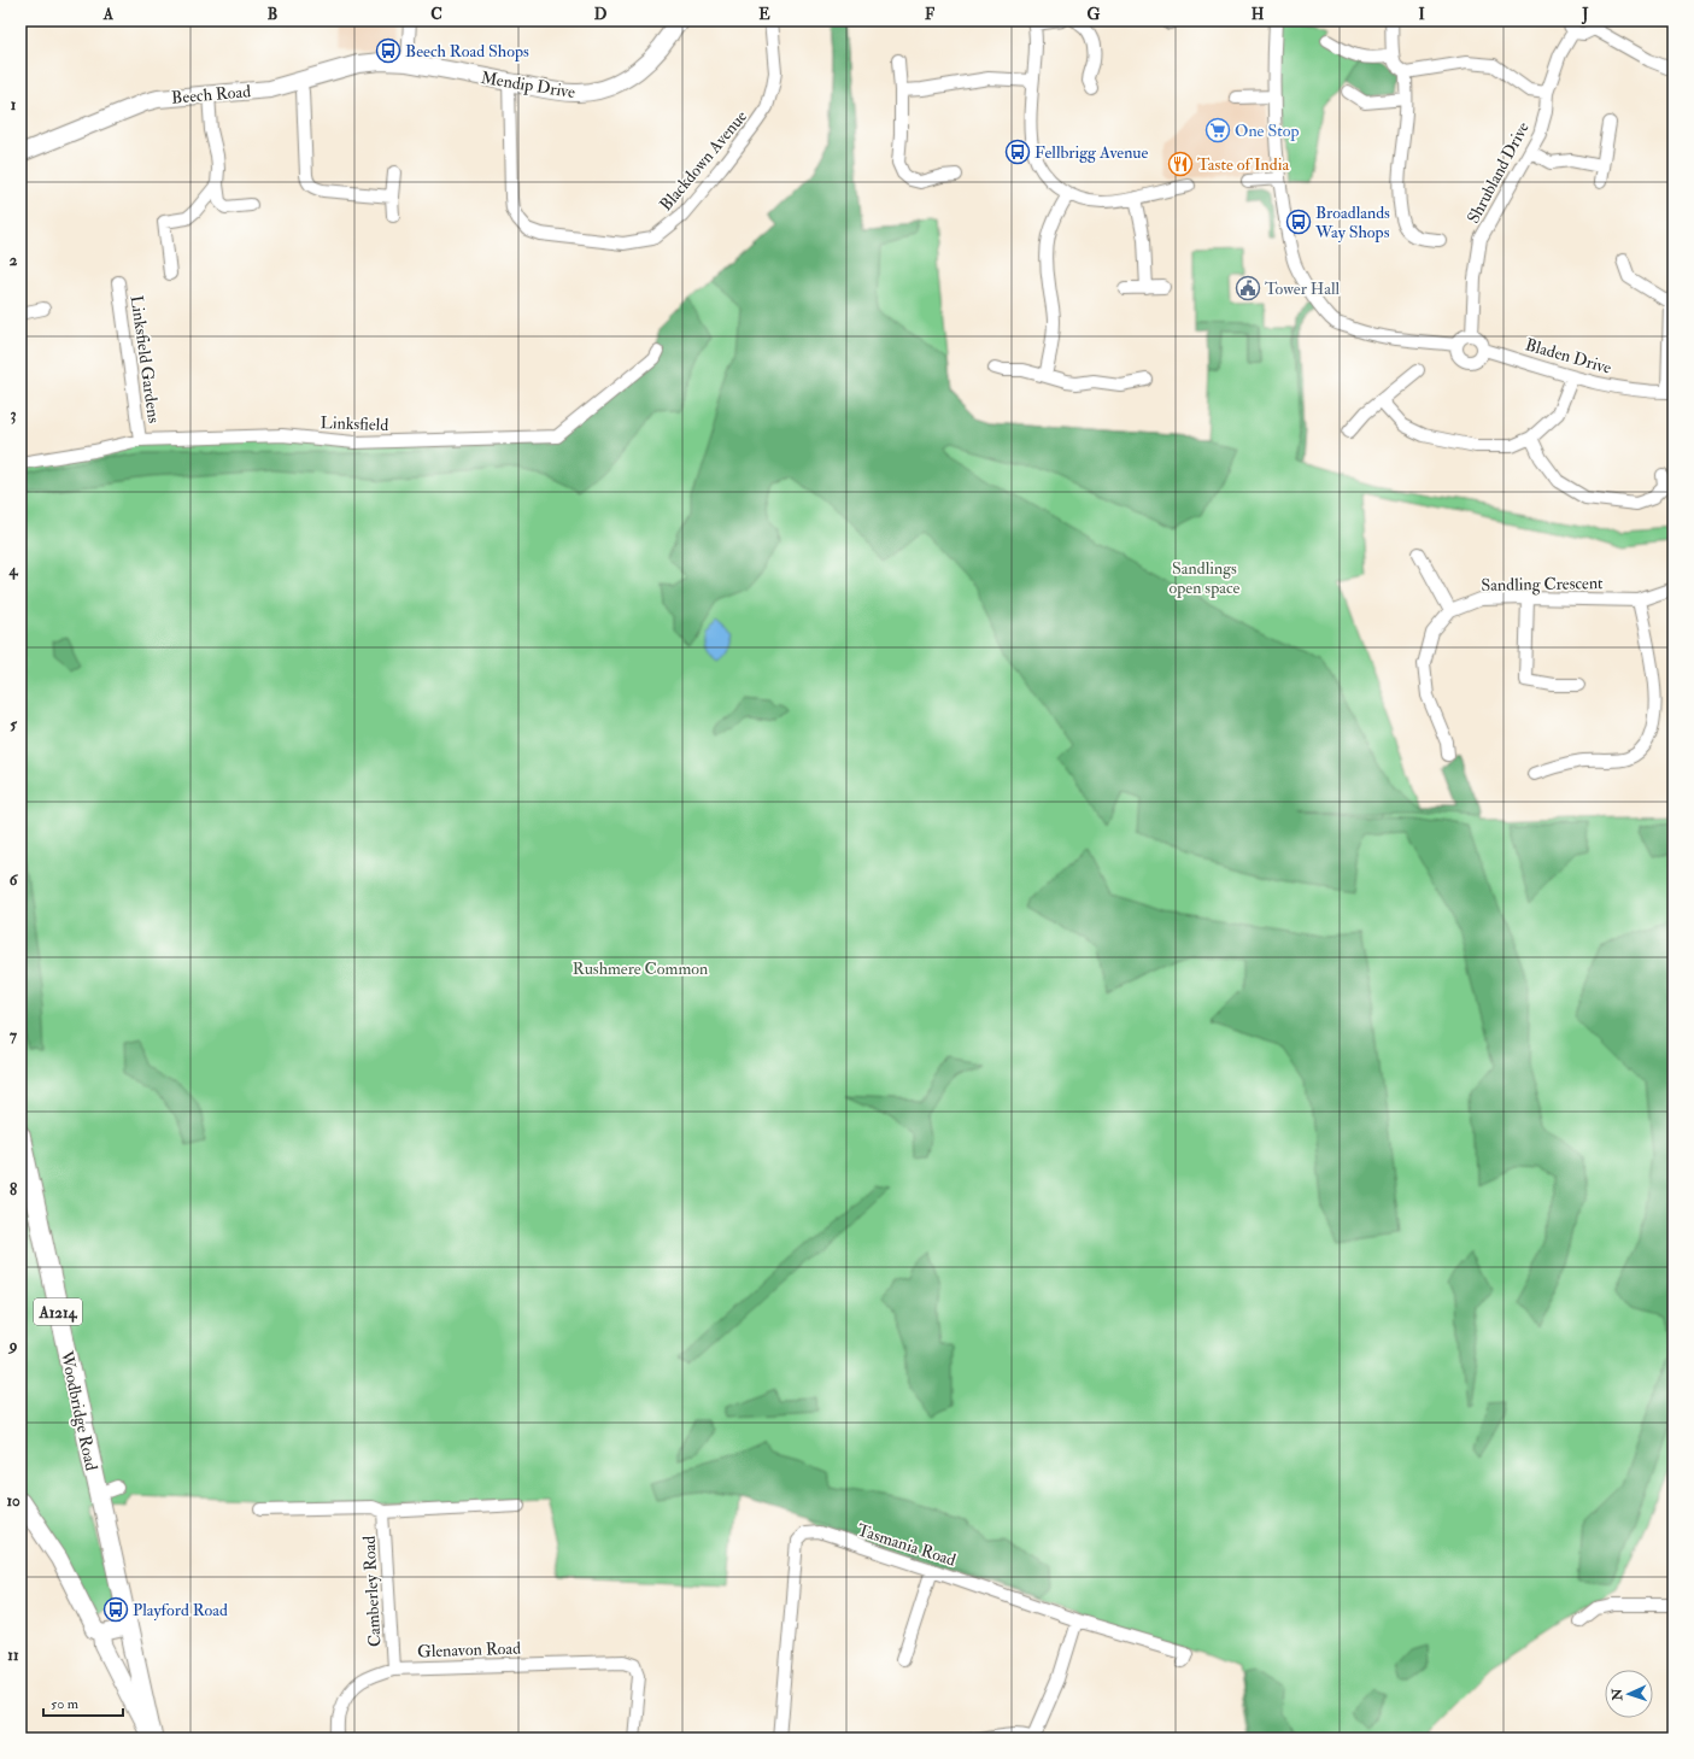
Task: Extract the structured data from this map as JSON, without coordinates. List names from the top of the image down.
{
  "streets": {
    "main road": ["A1214", "Woodbridge Road"],
    "street": [
      "Mendip Drive",
      "Beech Road",
      "Blackdown Avenue",
      "Shrubland Drive",
      "Bladen Drive",
      "Linksfield Gardens",
      "Linksfield",
      "Sandling Crescent",
      "Tasmania Road",
      "Camberley Road",
      "Glenavon Road"
    ]
  },
  "crossings": [
    ["Mendip Drive", "Beech Road"],
    ["Mendip Drive", "Blackdown Avenue"],
    ["Shrubland Drive", "Bladen Drive"],
    ["Linksfield Gardens", "Linksfield"],
    ["A1214", "Woodbridge Road"],
    ["Camberley Road", "Glenavon Road"]
  ],
  "parks": ["Sandlings open space", "Rushmere Common"],
  "places": {
    "bus stop": [
      "Beech Road Shops",
      "Fellbrigg Avenue",
      "Broadlands Way Shops",
      "Playford Road"
    ],
    "supermarket": ["One Stop"],
    "restaurant": ["Taste of India"],
    "public building": ["Tower Hall"]
  },
  "scale_bar": "50 m",
  "north": "left",
  "grid": {
    "columns": [
      "A",
      "B",
      "C",
      "D",
      "E",
      "F",
      "G",
      "H",
      "I",
      "J"
    ],
    "rows": [
      "1",
      "2",
      "3",
      "4",
      "5",
      "6",
      "7",
      "8",
      "9",
      "10",
      "11"
    ]
  }
}
